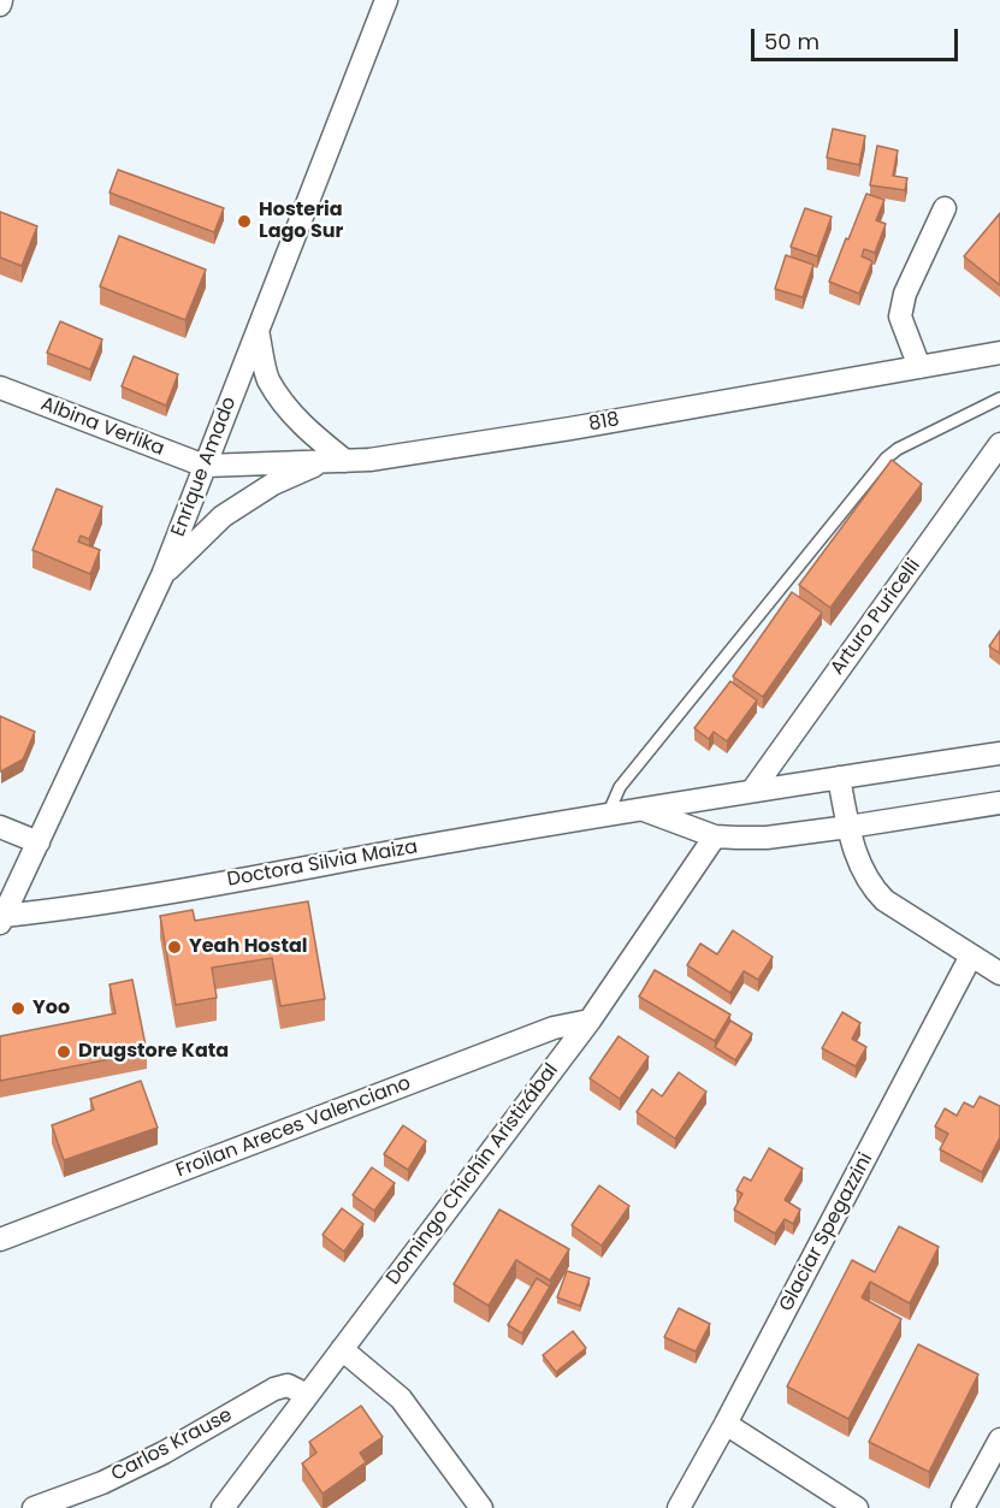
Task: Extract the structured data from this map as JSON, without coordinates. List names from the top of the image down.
{
  "streets": {
    "street": [
      "818",
      "Albina Verlika",
      "Enrique Amado",
      "Arturo Puricelli",
      "Doctora Silvia Maiza",
      "Froilan Areces Valenciano",
      "Domingo Chichín Aristizábal",
      "Glaciar Spegazzini",
      "Carlos Krause"
    ]
  },
  "crossings": [
    ["818", "Albina Verlika"],
    ["818", "Enrique Amado"],
    ["Albina Verlika", "Enrique Amado"],
    ["Enrique Amado", "Doctora Silvia Maiza"],
    ["Arturo Puricelli", "Doctora Silvia Maiza"],
    ["Doctora Silvia Maiza", "Domingo Chichín Aristizábal"],
    ["Froilan Areces Valenciano", "Domingo Chichín Aristizábal"],
    ["Domingo Chichín Aristizábal", "Carlos Krause"]
  ],
  "places": [
    "Hosteria Lago Sur",
    "Yeah Hostal",
    "Yoo",
    "Drugstore Kata"
  ],
  "scale_bar": "50 m"
}
